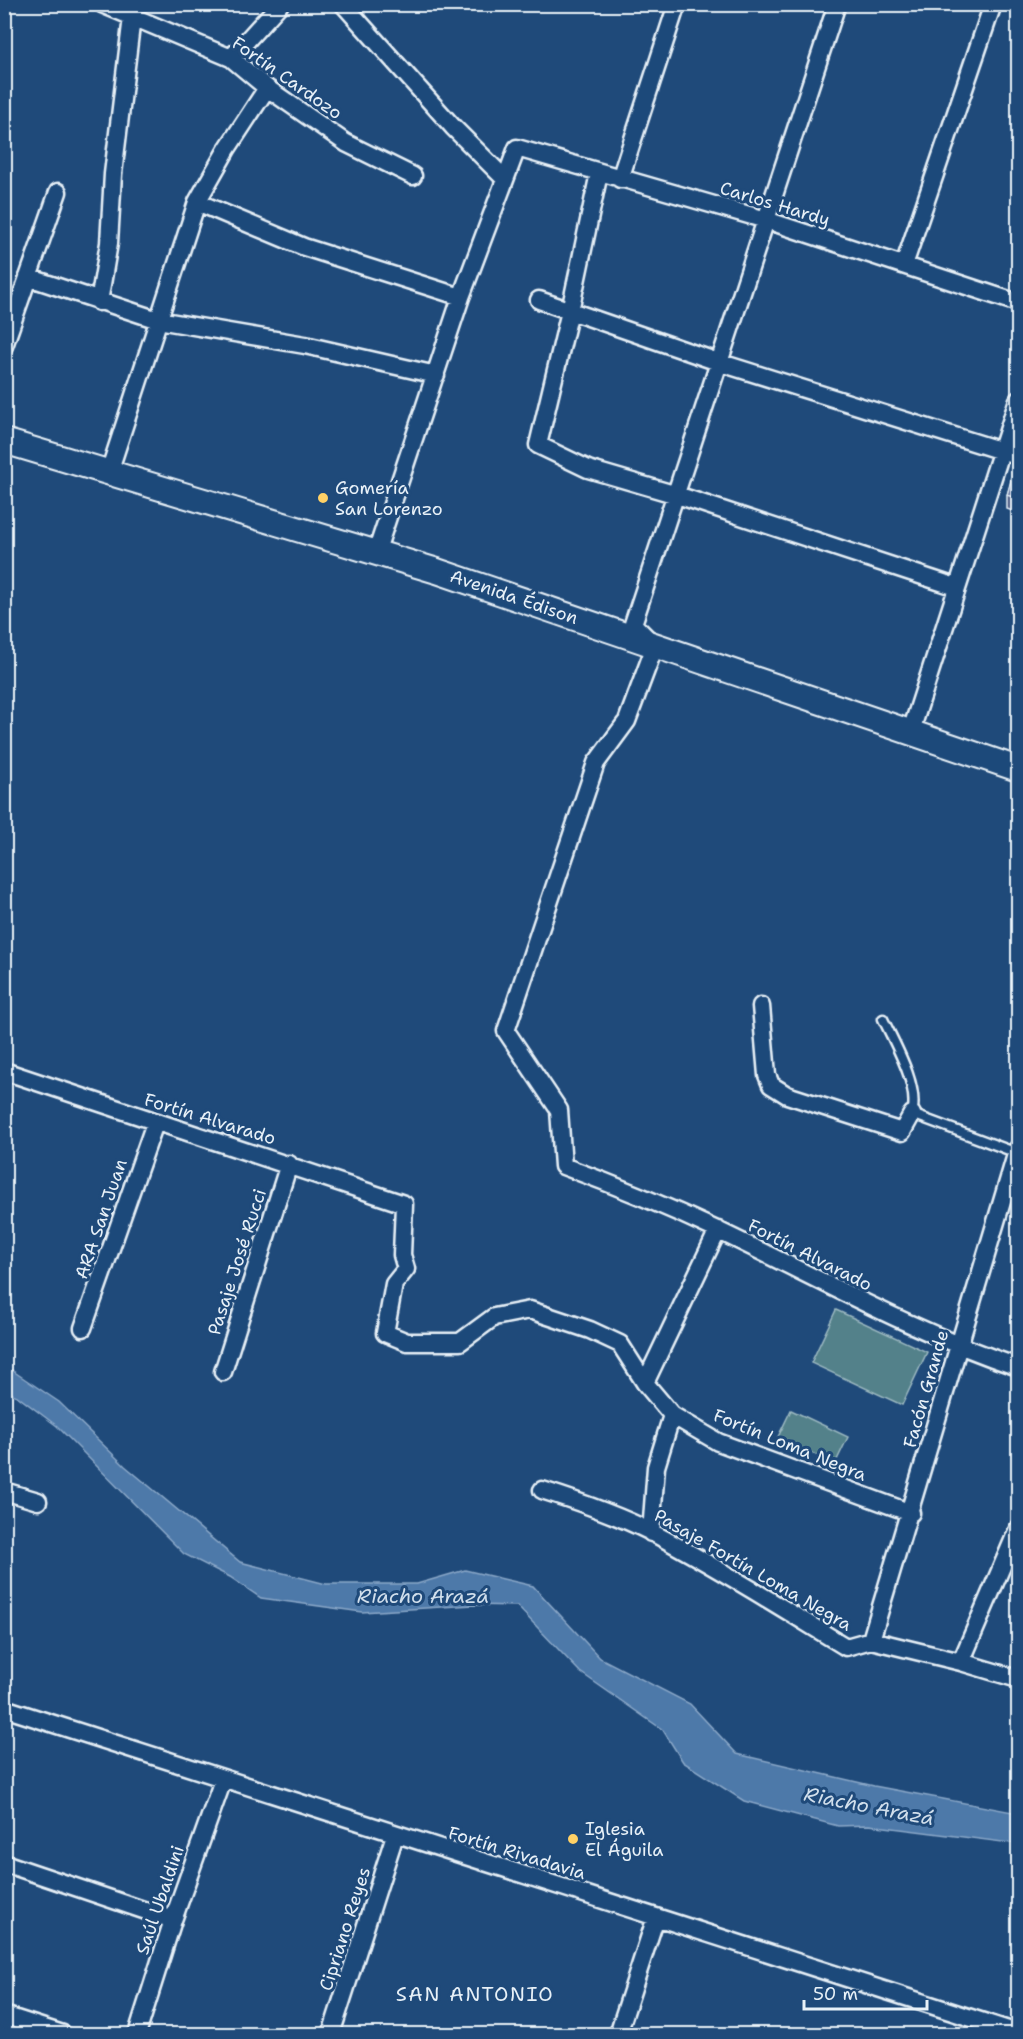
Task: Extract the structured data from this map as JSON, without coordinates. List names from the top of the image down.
{
  "streets": {
    "main road": ["Avenida Édison"],
    "street": [
      "Fortín Cardozo",
      "Carlos Hardy",
      "Fortín Alvarado",
      "ARA San Juan",
      "Pasaje José Rucci",
      "Facón Grande",
      "Fortín Loma Negra",
      "Pasaje Fortín Loma Negra",
      "Fortín Rivadavia",
      "Saúl Ubaldini",
      "Cipriano Reyes"
    ]
  },
  "crossings": [
    ["Avenida Édison", "Fortín Alvarado"],
    ["Fortín Alvarado", "ARA San Juan"],
    ["Fortín Alvarado", "Pasaje José Rucci"],
    ["Fortín Alvarado", "Facón Grande"],
    ["Fortín Alvarado", "Fortín Loma Negra"],
    ["Facón Grande", "Fortín Loma Negra"],
    ["Facón Grande", "Pasaje Fortín Loma Negra"],
    ["Fortín Rivadavia", "Saúl Ubaldini"],
    ["Fortín Rivadavia", "Cipriano Reyes"]
  ],
  "districts": ["SAN ANTONIO"],
  "water": ["Riacho Arazá"],
  "places": ["Gomería San Lorenzo", "Iglesia El Águila"],
  "scale_bar": "50 m"
}
